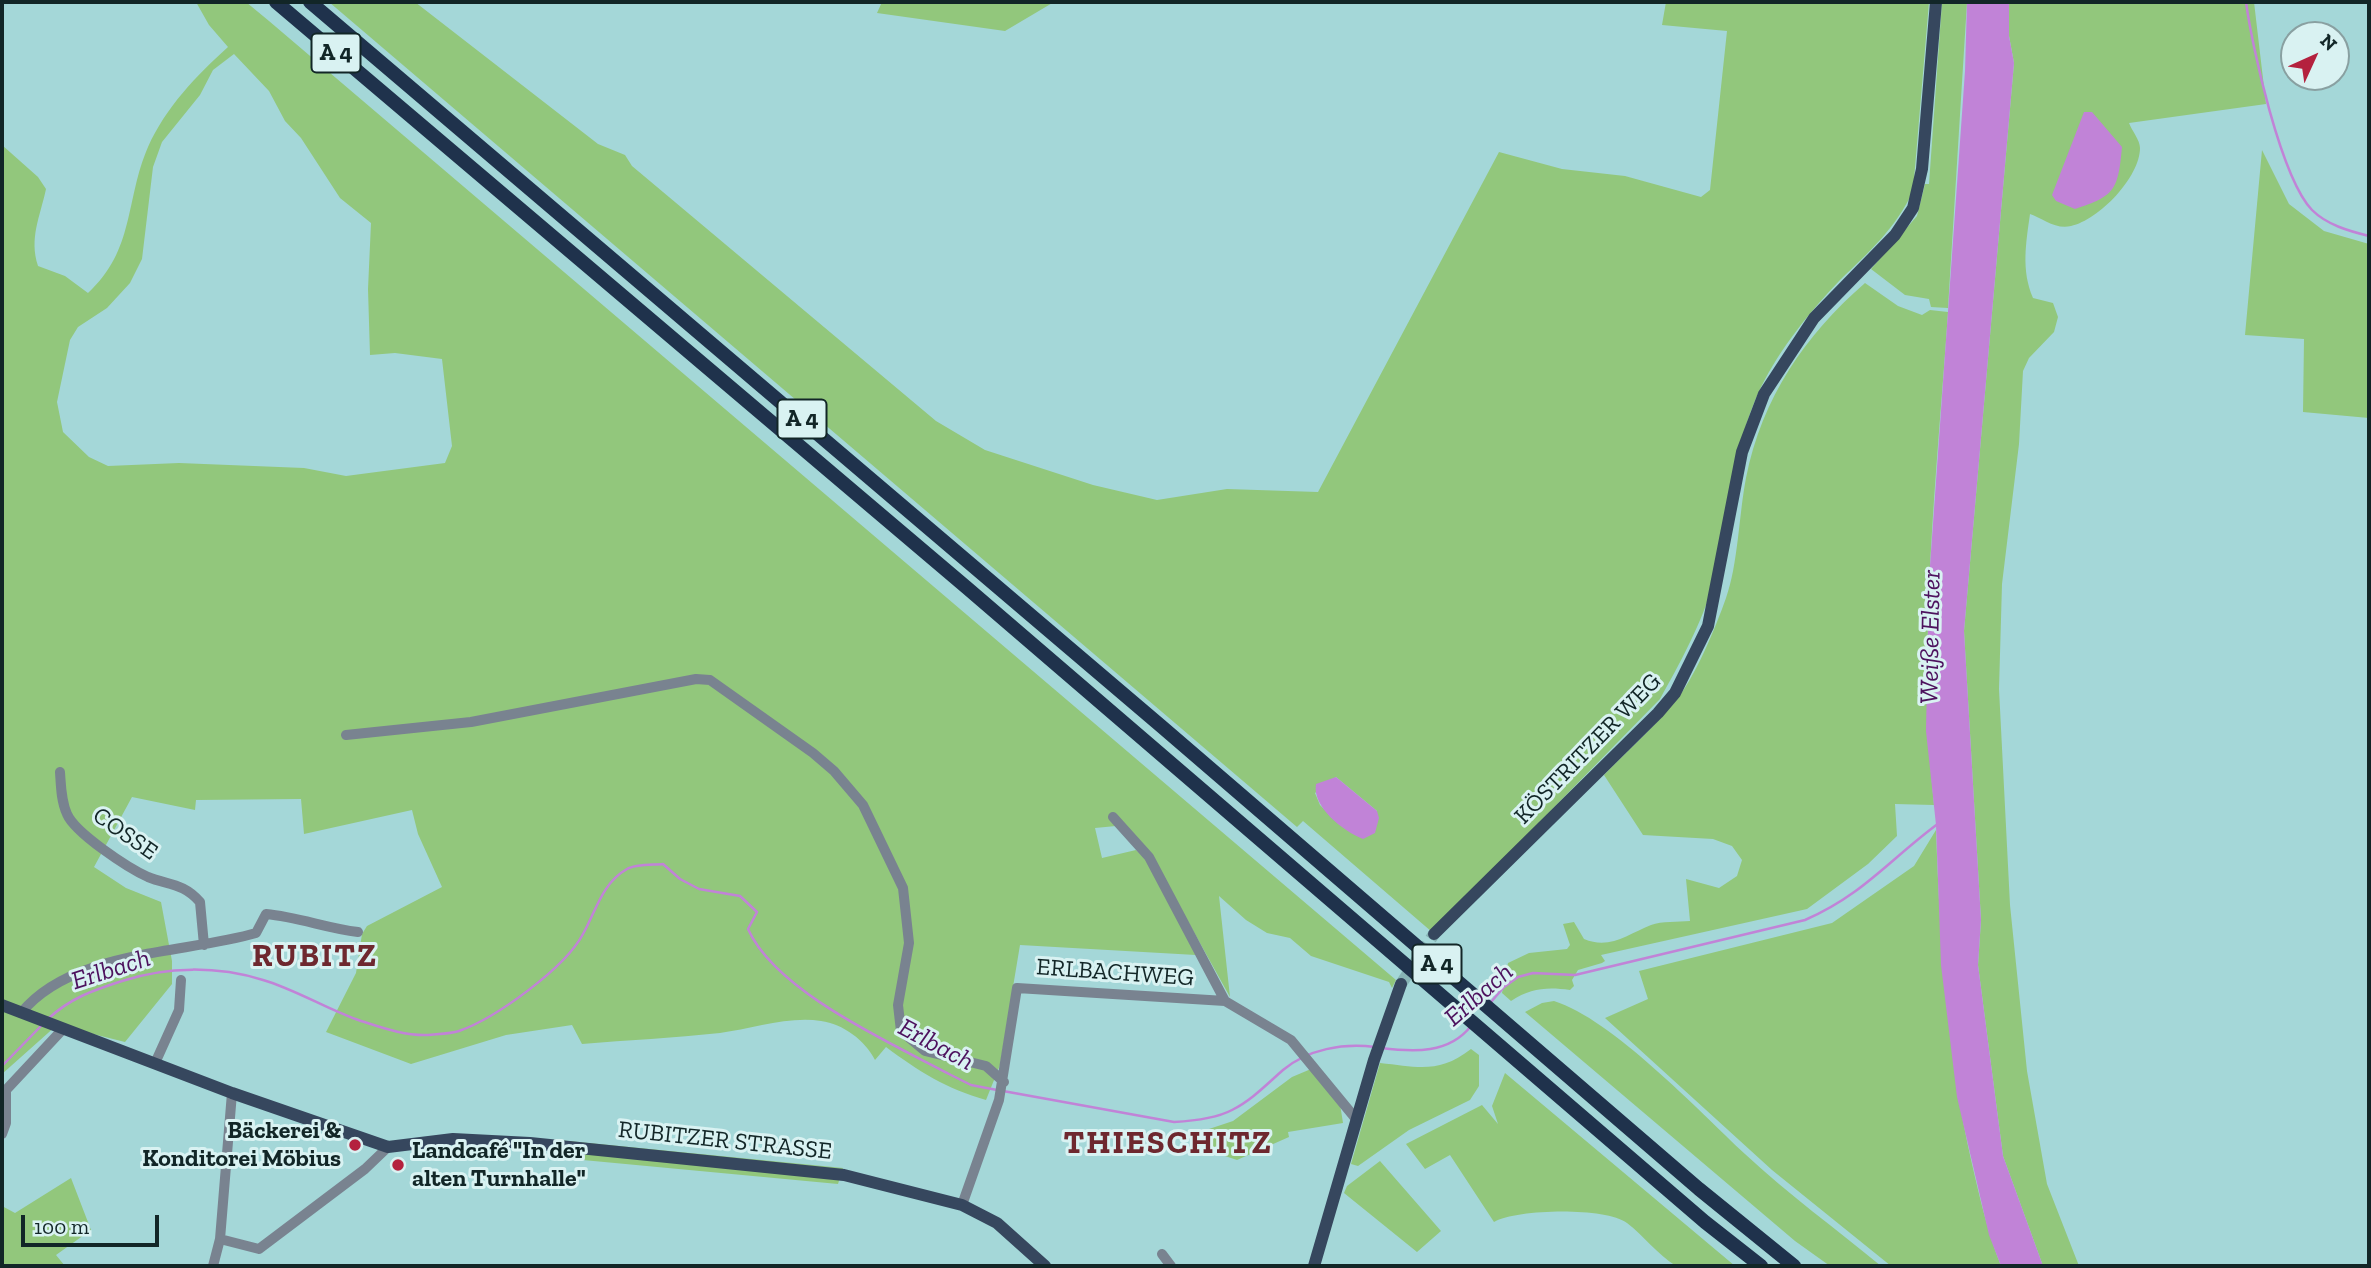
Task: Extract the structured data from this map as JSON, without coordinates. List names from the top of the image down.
{
  "streets": {
    "highway": ["A 4"],
    "main road": ["KÖSTRITZER WEG", "RUBITZER STRASSE"],
    "street": ["COSSE", "ERLBACHWEG"]
  },
  "crossings": [
    ["ERLBACHWEG", "RUBITZER STRASSE"]
  ],
  "districts": ["RUBITZ", "THIESCHITZ"],
  "water": ["Weiße Elster", "Erlbach"],
  "places": ["Bäckerei & Konditorei Möbius", "Landcafé \"In der alten Turnhalle\""],
  "scale_bar": "100 m",
  "north": "top right"
}
